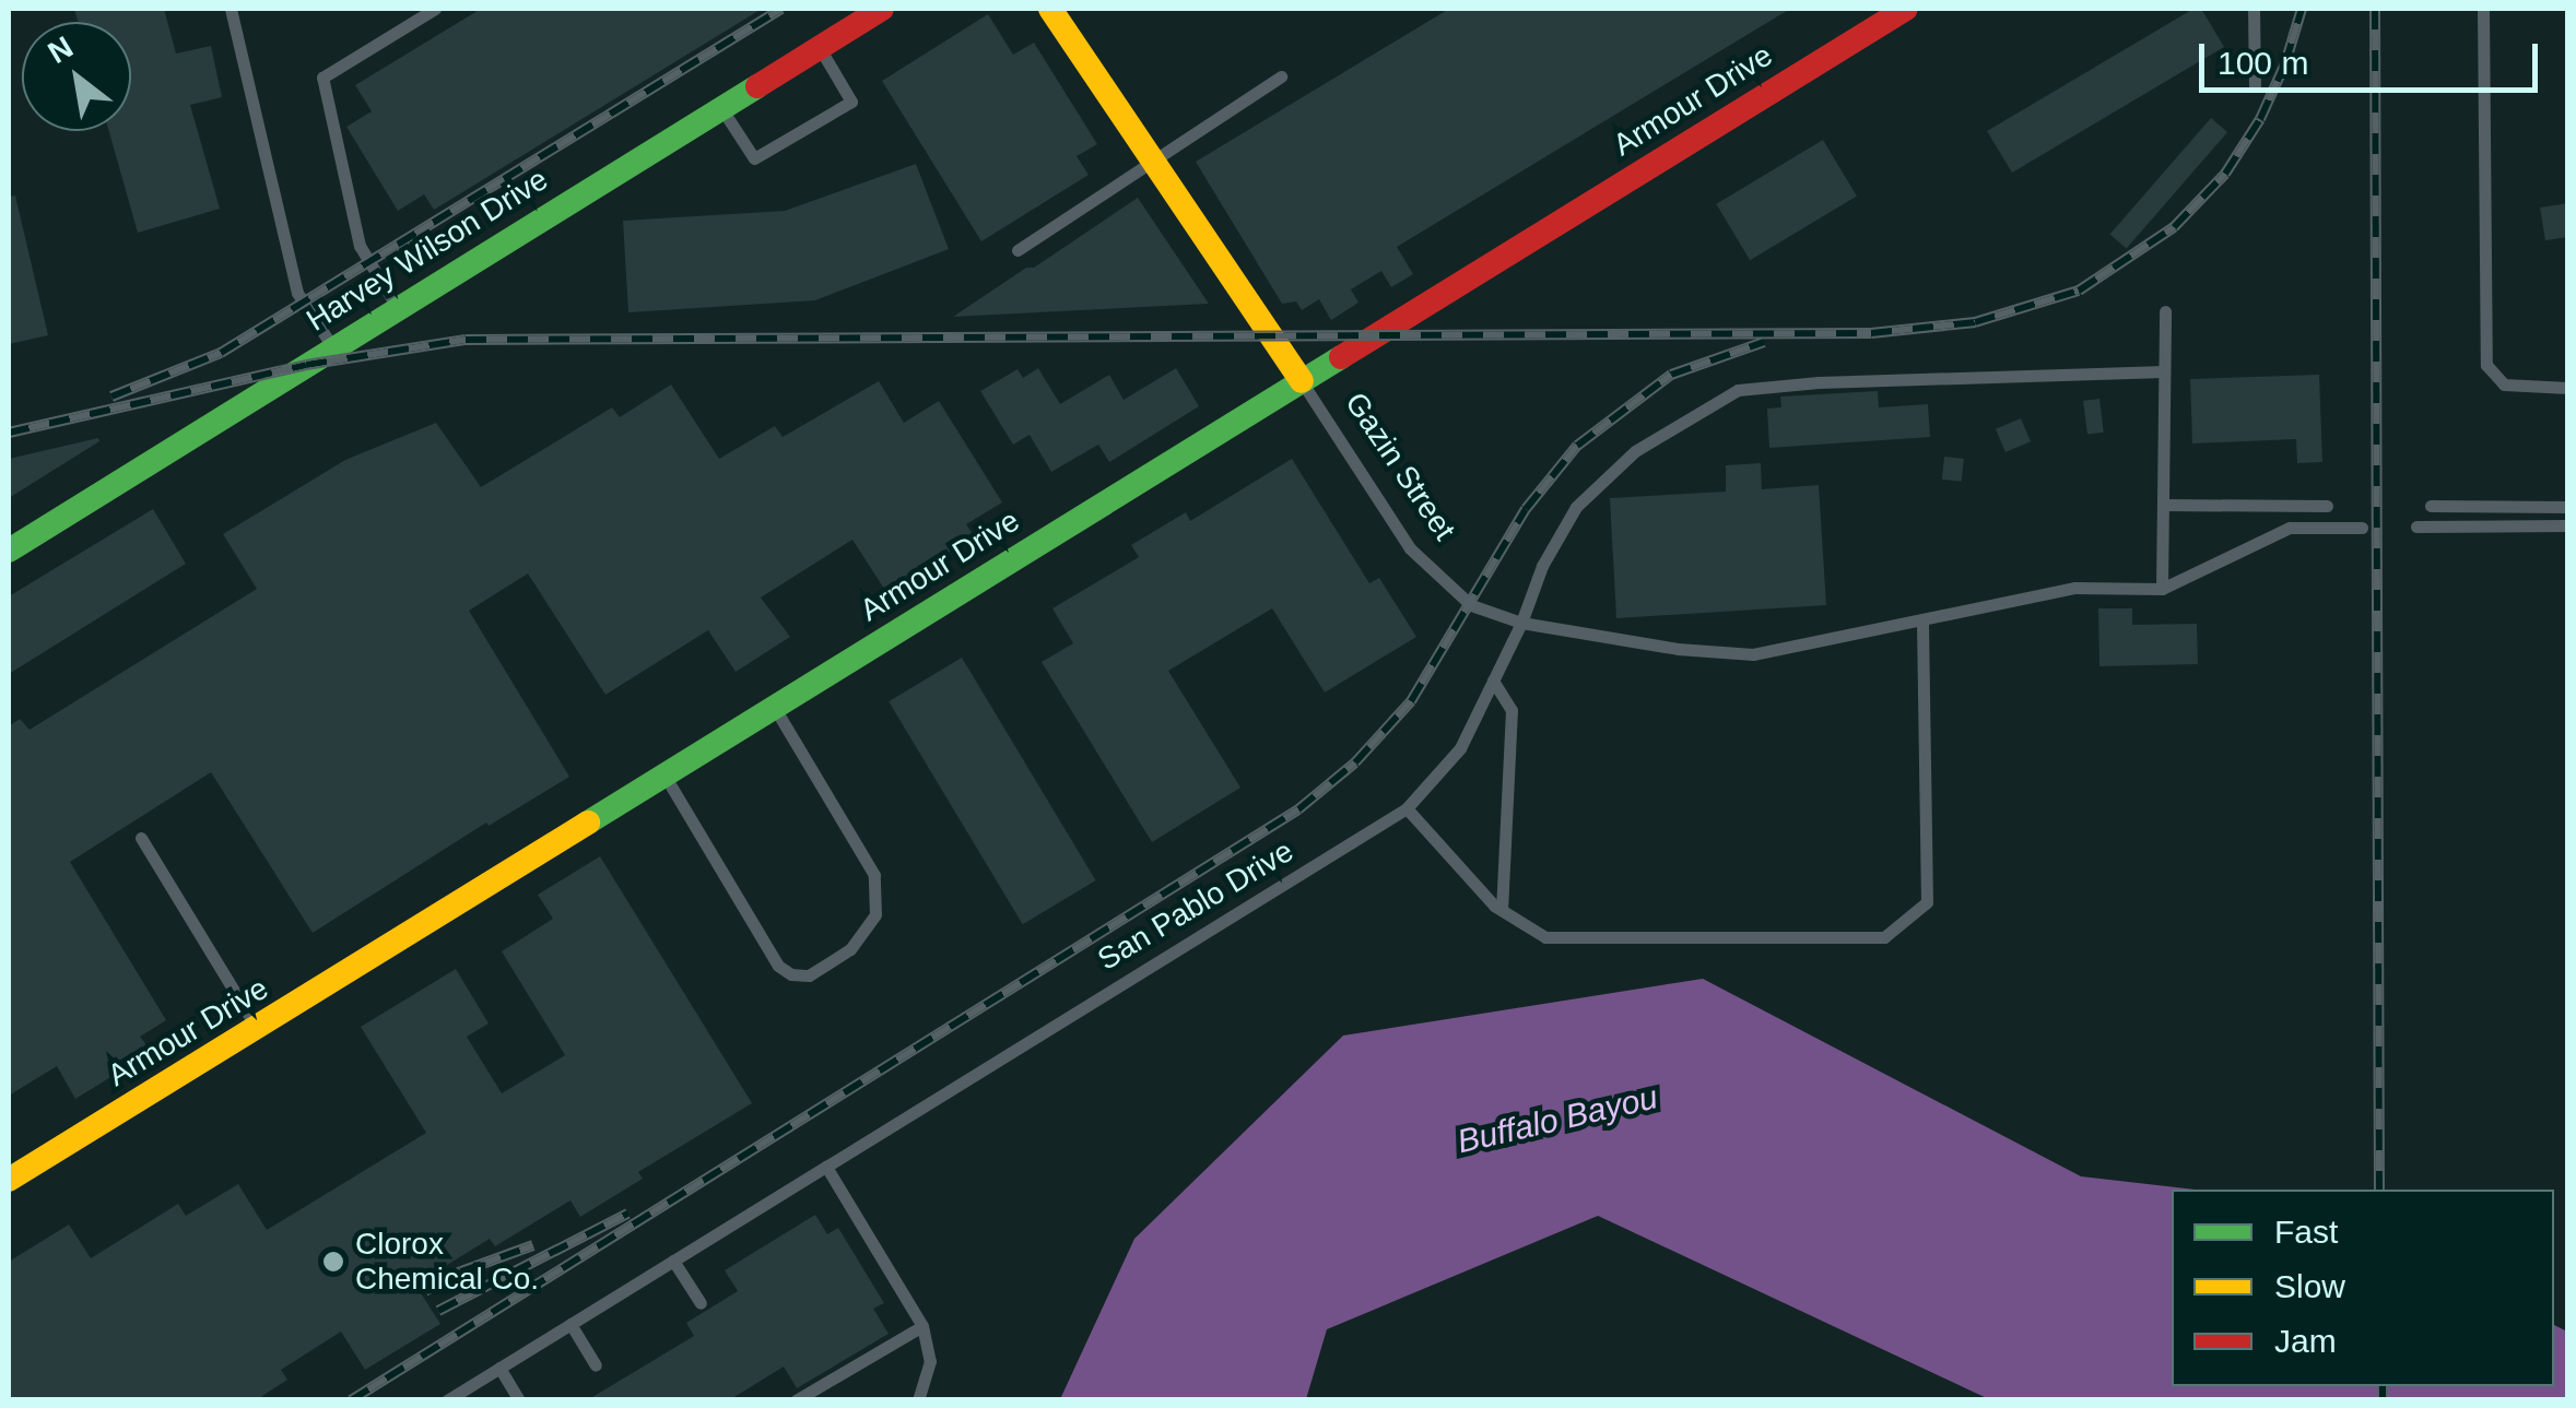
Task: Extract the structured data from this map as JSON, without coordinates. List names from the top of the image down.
{
  "streets": {
    "street": ["Armour Drive", "Harvey Wilson Drive", "Gazin Street"],
    "lane": ["San Pablo Drive"]
  },
  "crossings": [
    ["Armour Drive", "Gazin Street"],
    ["Gazin Street", "San Pablo Drive"]
  ],
  "water": ["Buffalo Bayou"],
  "places": ["Clorox Chemical Co."],
  "legend": ["Fast", "Slow", "Jam"],
  "scale_bar": "100 m",
  "north": "top left"
}
